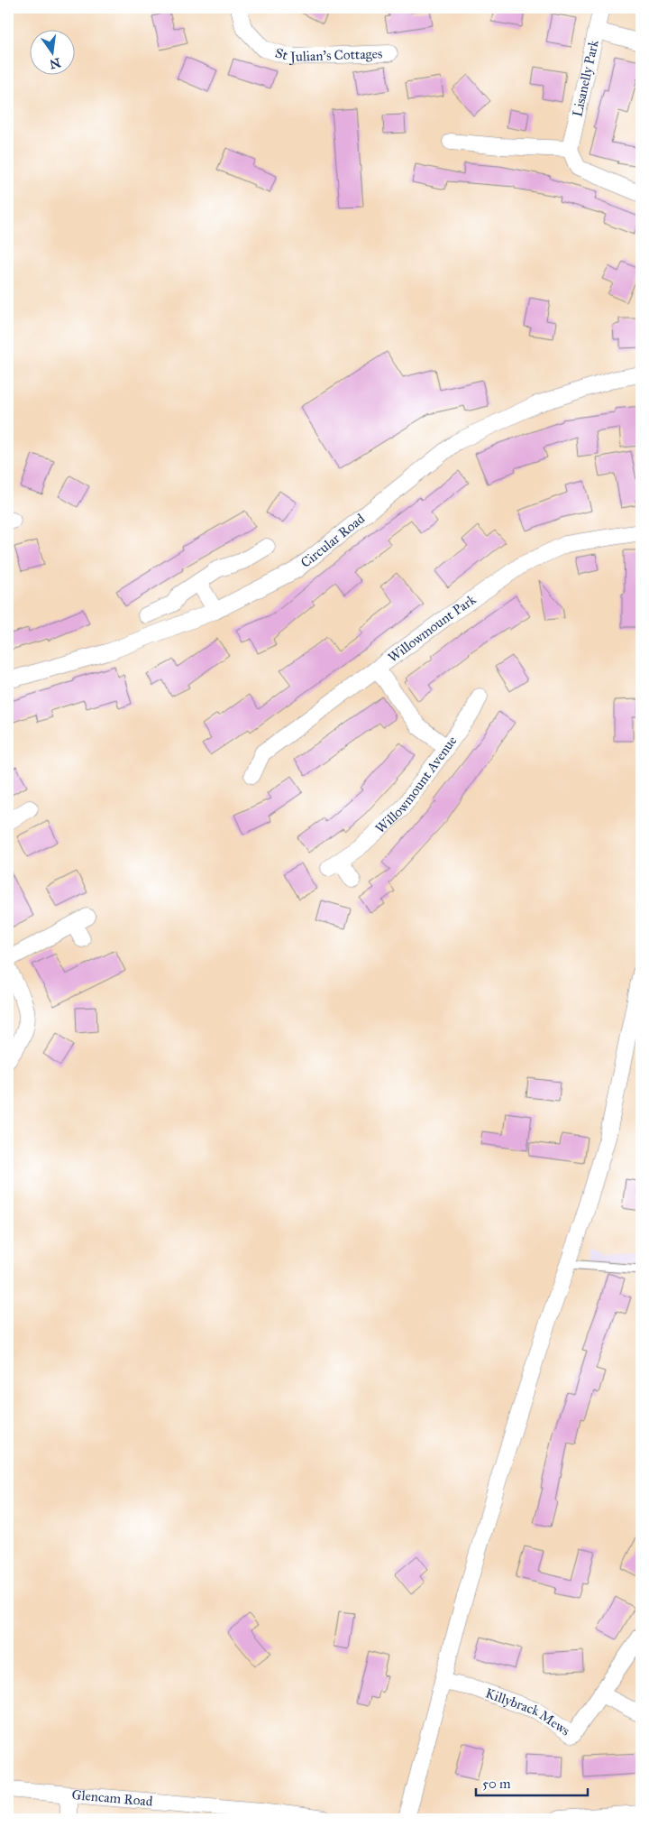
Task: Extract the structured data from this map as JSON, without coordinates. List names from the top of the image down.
{
  "streets": {
    "street": [
      "St Julian's Cottages",
      "Lisanelly Park",
      "Circular Road",
      "Willowmount Park",
      "Willowmount Avenue",
      "Killybrack Mews",
      "Glencam Road"
    ]
  },
  "scale_bar": "50 m",
  "north": "bottom"
}
